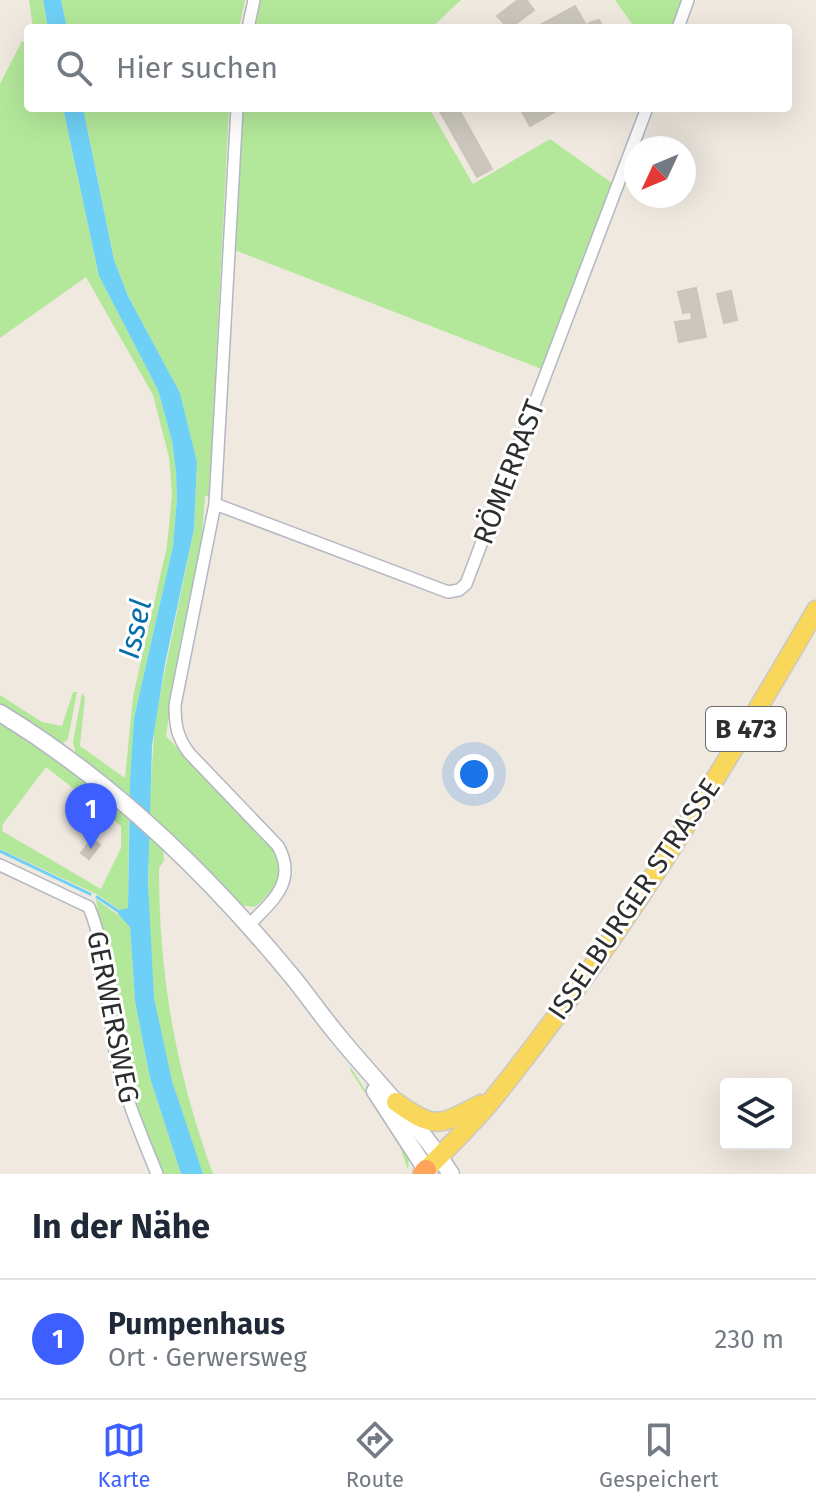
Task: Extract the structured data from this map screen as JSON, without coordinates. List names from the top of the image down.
{
  "streets": {
    "main road": ["B 473", "ISSELBURGER STRASSE"],
    "street": ["RÖMERRAST", "GERWERSWEG"]
  },
  "crossings": [
    ["B 473", "ISSELBURGER STRASSE"]
  ],
  "water": ["Issel"],
  "north": "bottom left",
  "page": {
    "search": "Hier suchen",
    "pins": "1",
    "heading": "In der Nähe",
    "list": [
      {
        "mark": "1",
        "name": "Pumpenhaus",
        "note": "Ort · Gerwersweg",
        "value": "230 m"
      }
    ],
    "nav": ["Karte", "Route", "Gespeichert"]
  }
}
